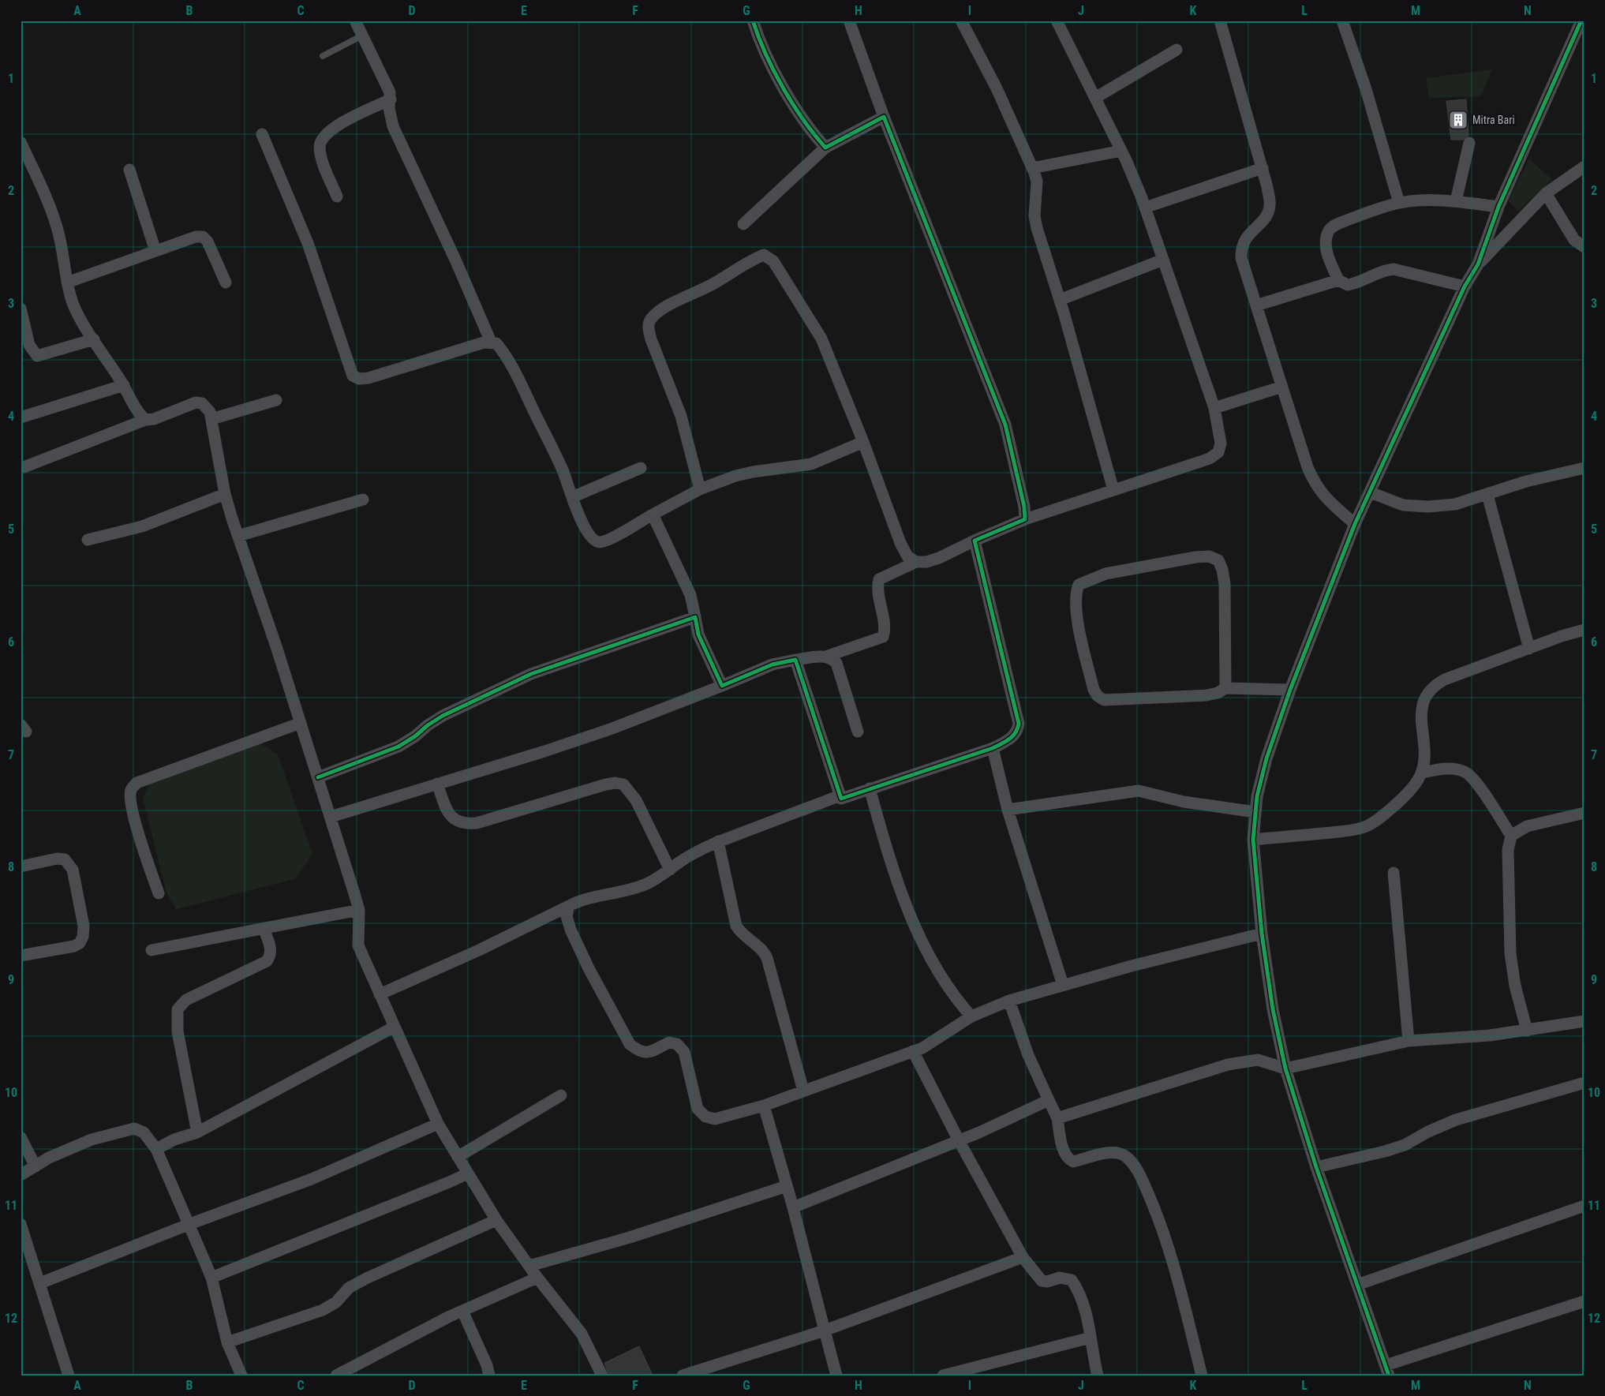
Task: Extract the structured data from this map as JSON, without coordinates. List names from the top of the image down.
{
  "places": {
    "building": ["Mitra Bari"]
  },
  "grid": {
    "columns": [
      "A",
      "B",
      "C",
      "D",
      "E",
      "F",
      "G",
      "H",
      "I",
      "J",
      "K",
      "L",
      "M",
      "N"
    ],
    "rows": [
      "1",
      "2",
      "3",
      "4",
      "5",
      "6",
      "7",
      "8",
      "9",
      "10",
      "11",
      "12"
    ]
  }
}
